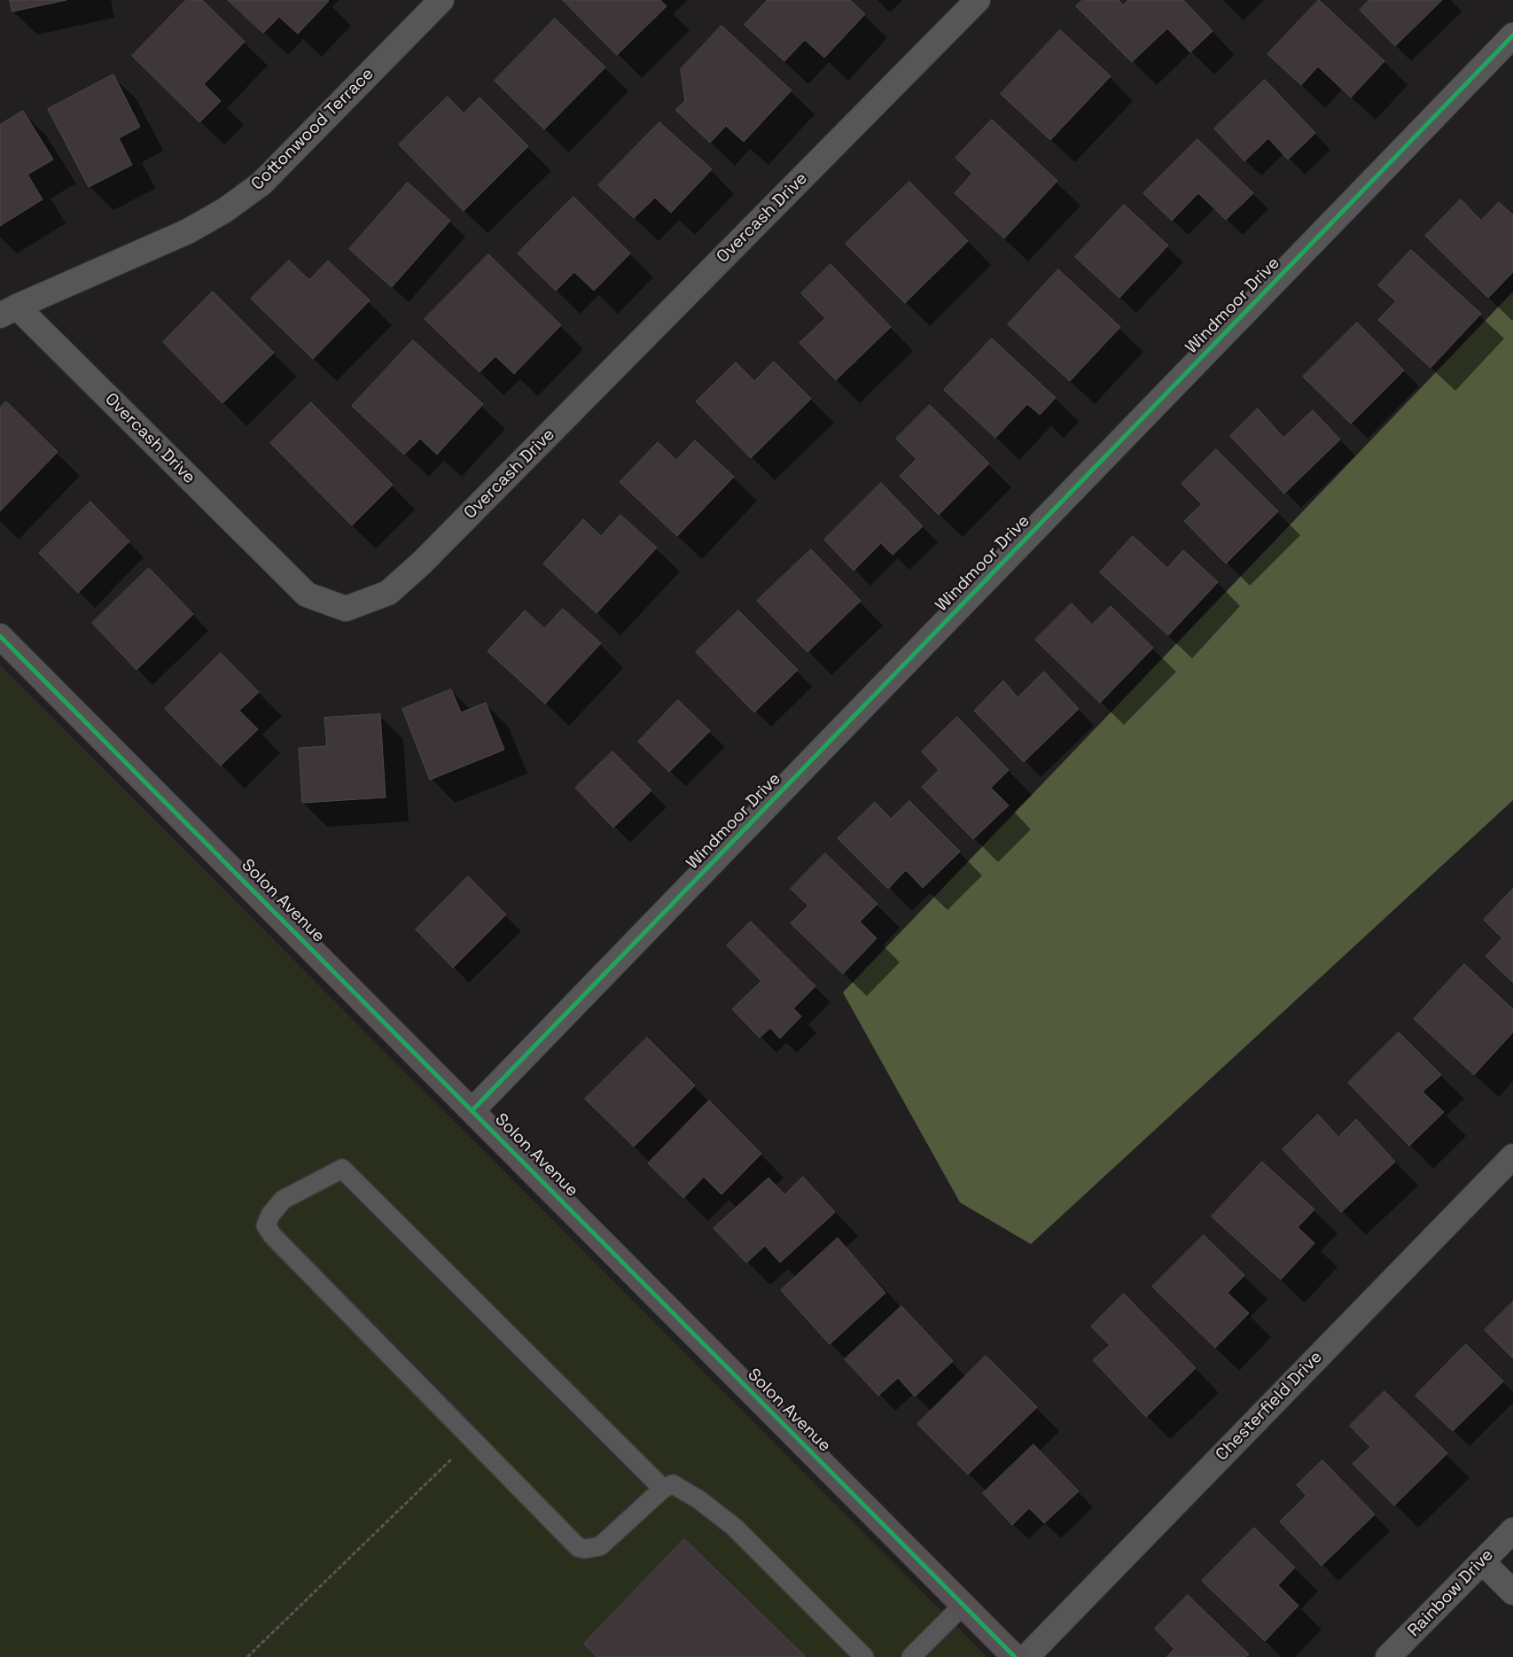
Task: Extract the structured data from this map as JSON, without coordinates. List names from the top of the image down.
{
  "streets": {
    "street": [
      "Cottonwood Terrace",
      "Overcash Drive",
      "Windmoor Drive",
      "Solon Avenue",
      "Chesterfield Drive",
      "Rainbow Drive"
    ]
  },
  "crossings": [
    ["Cottonwood Terrace", "Overcash Drive"],
    ["Windmoor Drive", "Solon Avenue"]
  ]
}
